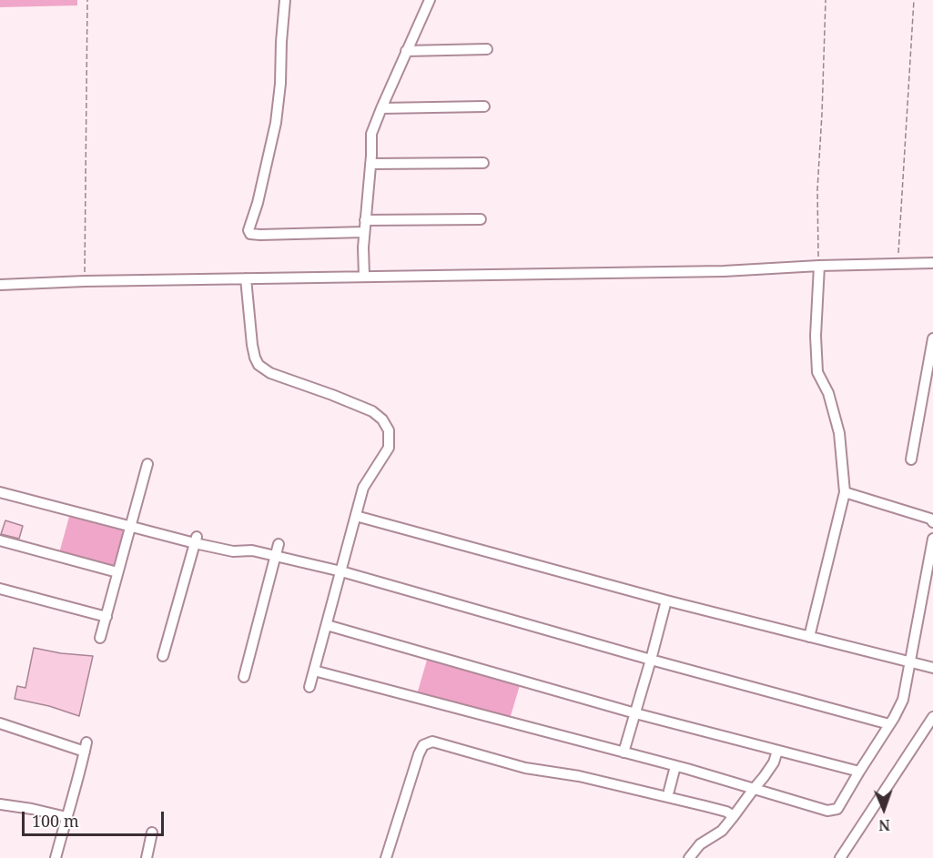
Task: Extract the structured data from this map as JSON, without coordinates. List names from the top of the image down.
{
  "scale_bar": "100 m",
  "north": "bottom"
}
